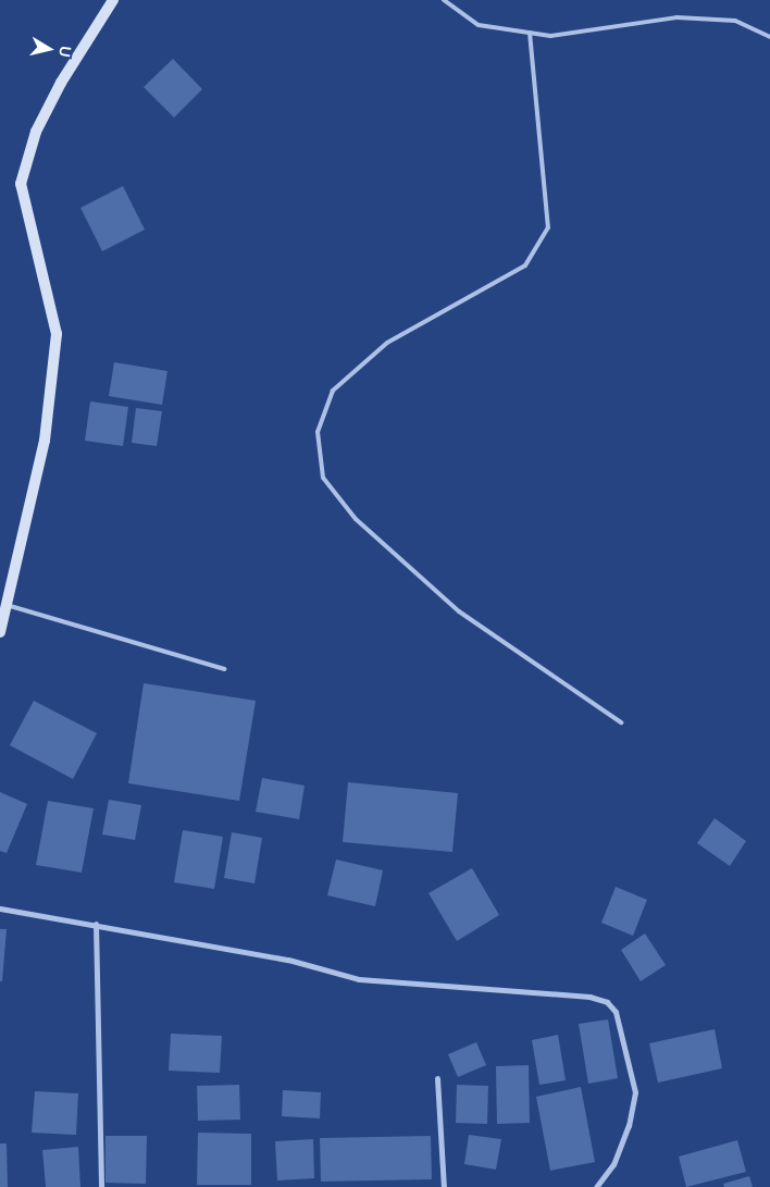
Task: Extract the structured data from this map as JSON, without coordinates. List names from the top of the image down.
{
  "north": "right"
}
